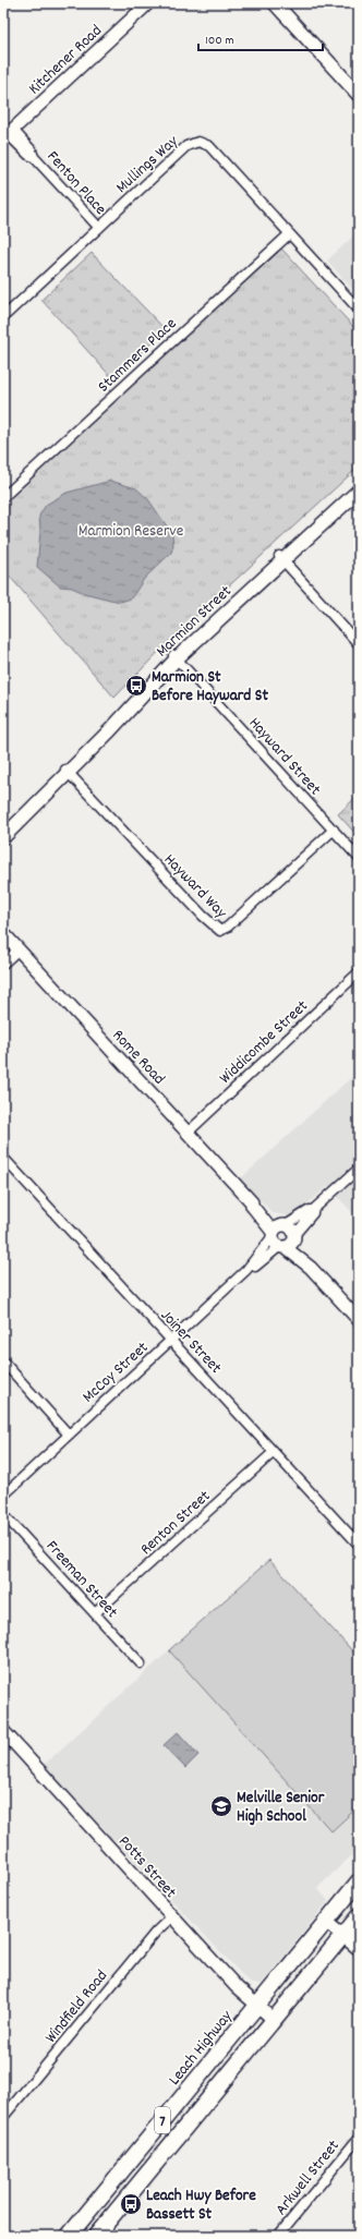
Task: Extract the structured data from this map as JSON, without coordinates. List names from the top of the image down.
{
  "streets": {
    "highway": ["Leach Highway", "7"],
    "main road": ["Marmion Street"],
    "street": [
      "Kitchener Road",
      "Mullings Way",
      "Fenton Place",
      "Stammers Place",
      "Hayward Street",
      "Hayward Way",
      "Widdicombe Street",
      "Rome Road",
      "Joiner Street",
      "McCoy Street",
      "Renton Street",
      "Freeman Street",
      "Potts Street",
      "Windfield Road",
      "Arkwell Street"
    ]
  },
  "crossings": [
    ["Kitchener Road", "Fenton Place"],
    ["Mullings Way", "Fenton Place"],
    ["Mullings Way", "Stammers Place"],
    ["Marmion Street", "Hayward Street"],
    ["Marmion Street", "Hayward Way"],
    ["Hayward Street", "Hayward Way"],
    ["Widdicombe Street", "Rome Road"],
    ["Rome Road", "McCoy Street"],
    ["Joiner Street", "McCoy Street"],
    ["Joiner Street", "Renton Street"],
    ["Renton Street", "Freeman Street"],
    ["Potts Street", "Windfield Road"],
    ["Potts Street", "Leach Highway"],
    ["Potts Street", "7"]
  ],
  "parks": ["Marmion Reserve"],
  "places": {
    "bus stop": ["Marmion St Before Hayward St", "Leach Hwy Before Bassett St"],
    "school or university": ["Melville Senior High School"]
  },
  "scale_bar": "100 m"
}
